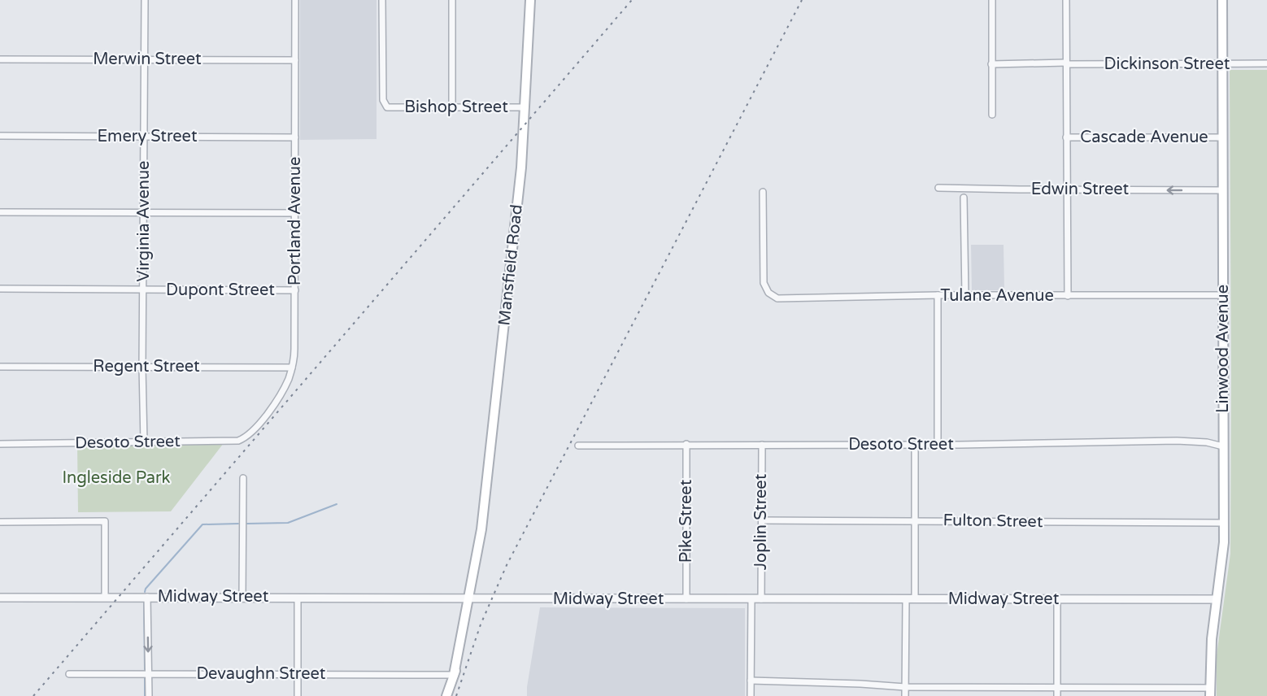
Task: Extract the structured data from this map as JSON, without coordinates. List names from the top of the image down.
{
  "streets": {
    "main road": ["Mansfield Road", "Linwood Avenue"],
    "street": [
      "Merwin Street",
      "Dickinson Street",
      "Bishop Street",
      "Emery Street",
      "Cascade Avenue",
      "Edwin Street",
      "Virginia Avenue",
      "Portland Avenue",
      "Dupont Street",
      "Tulane Avenue",
      "Regent Street",
      "Desoto Street",
      "Pike Street",
      "Fulton Street",
      "Joplin Street",
      "Midway Street",
      "Devaughn Street"
    ]
  },
  "crossings": [
    ["Merwin Street", "Virginia Avenue"],
    ["Merwin Street", "Portland Avenue"],
    ["Dickinson Street", "Linwood Avenue"],
    ["Bishop Street", "Mansfield Road"],
    ["Emery Street", "Virginia Avenue"],
    ["Emery Street", "Portland Avenue"],
    ["Cascade Avenue", "Linwood Avenue"],
    ["Edwin Street", "Linwood Avenue"],
    ["Virginia Avenue", "Dupont Street"],
    ["Virginia Avenue", "Regent Street"],
    ["Virginia Avenue", "Desoto Street"],
    ["Portland Avenue", "Dupont Street"],
    ["Portland Avenue", "Regent Street"],
    ["Portland Avenue", "Desoto Street"],
    ["Mansfield Road", "Midway Street"],
    ["Mansfield Road", "Devaughn Street"],
    ["Tulane Avenue", "Linwood Avenue"],
    ["Linwood Avenue", "Desoto Street"],
    ["Linwood Avenue", "Fulton Street"],
    ["Linwood Avenue", "Midway Street"],
    ["Desoto Street", "Pike Street"],
    ["Desoto Street", "Joplin Street"],
    ["Pike Street", "Midway Street"],
    ["Fulton Street", "Joplin Street"],
    ["Joplin Street", "Midway Street"]
  ],
  "one_way": ["Edwin Street"],
  "parks": ["Ingleside Park"]
}
